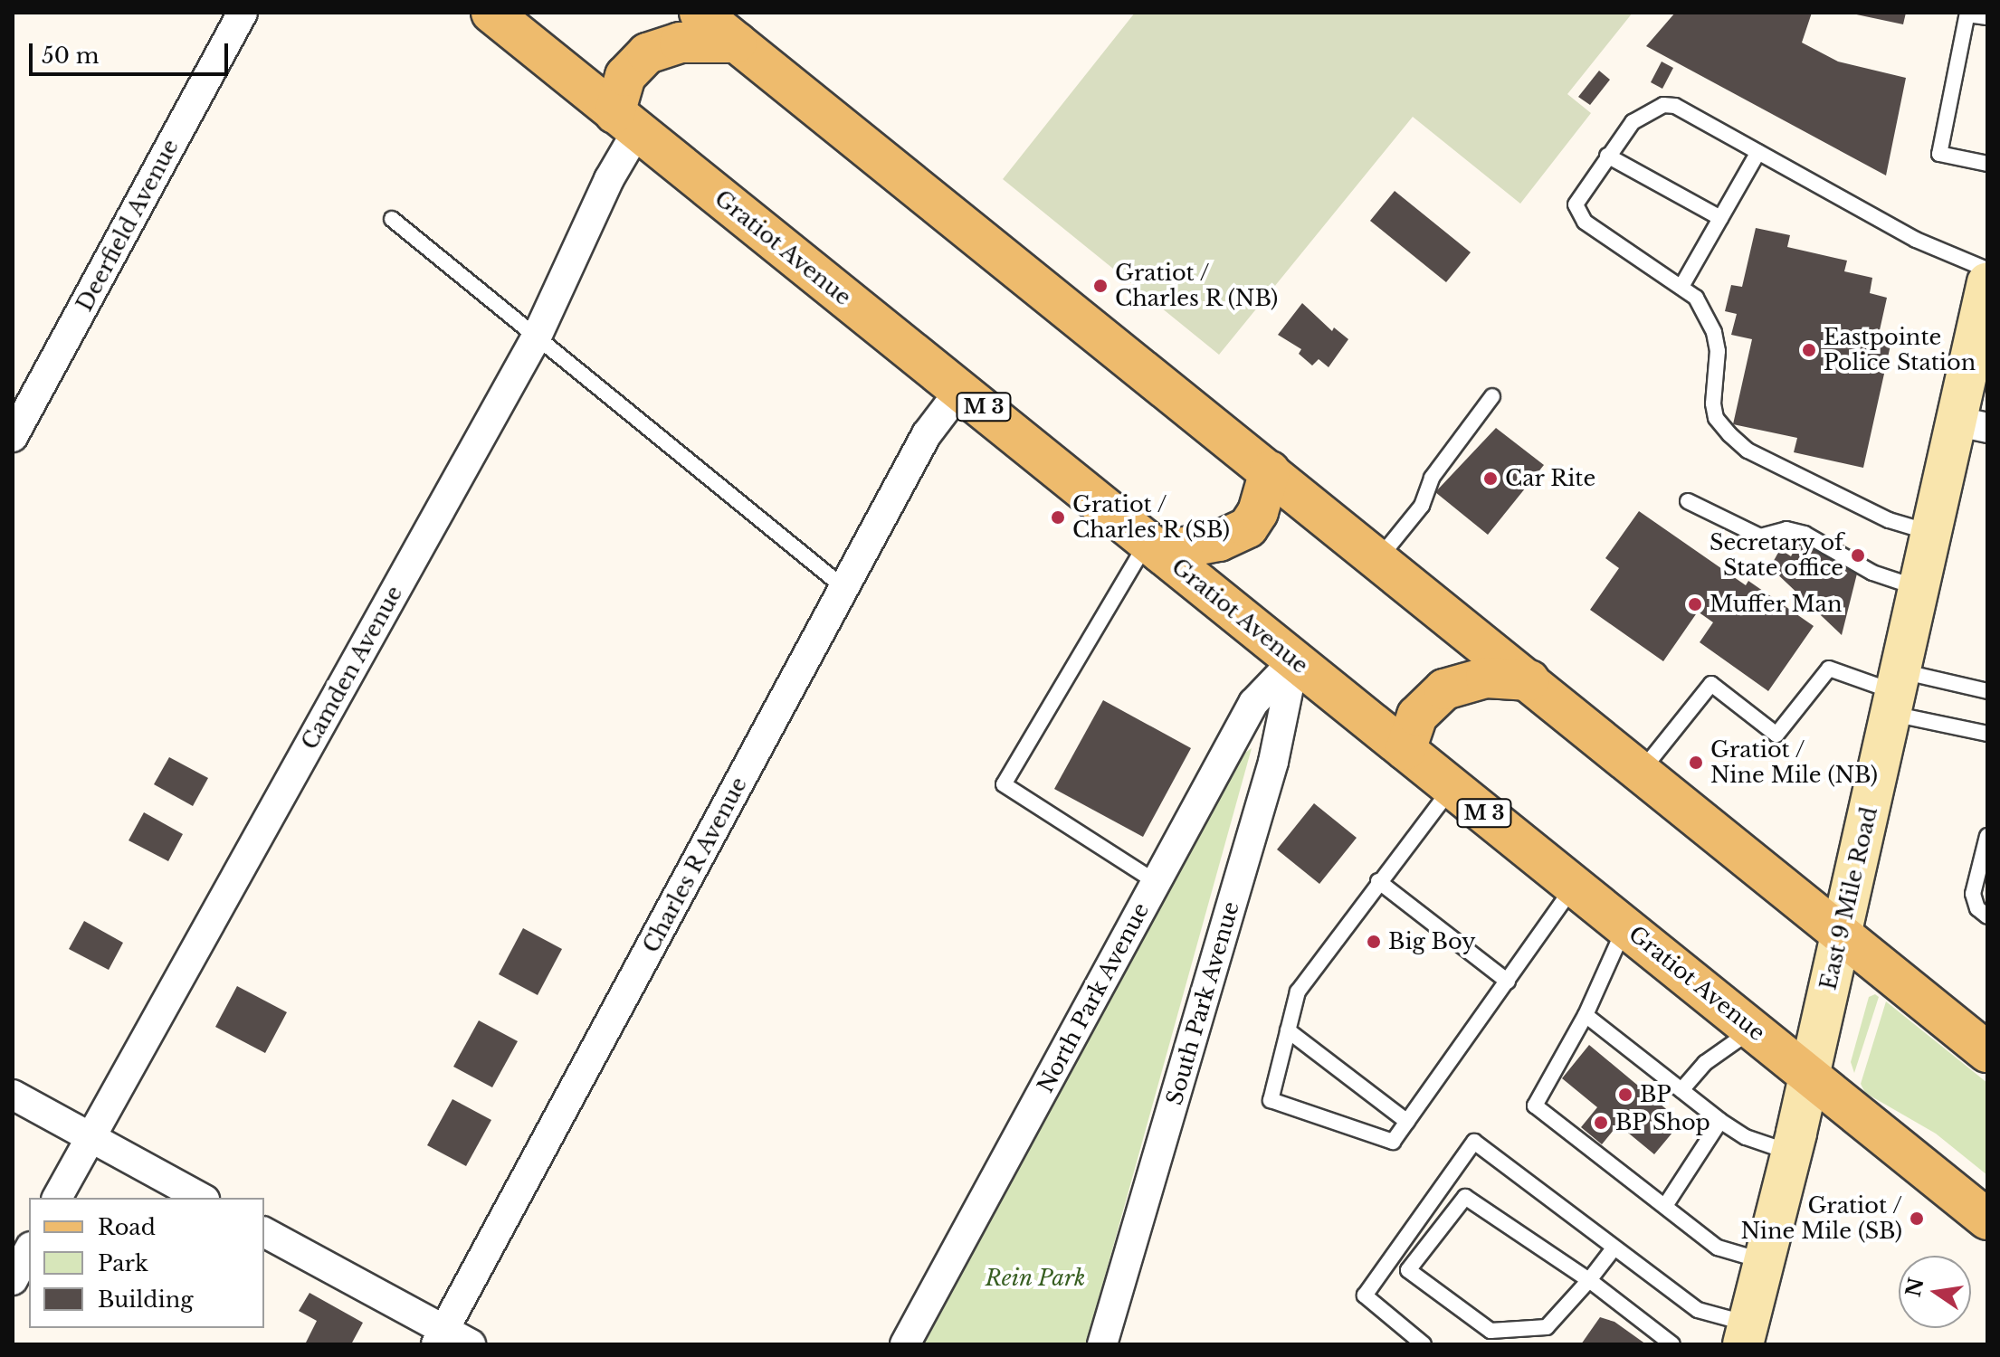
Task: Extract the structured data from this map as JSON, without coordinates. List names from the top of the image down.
{
  "streets": {
    "main road": ["Gratiot Avenue", "M 3", "East 9 Mile Road"],
    "street": [
      "Deerfield Avenue",
      "Camden Avenue",
      "Charles R Avenue",
      "North Park Avenue",
      "South Park Avenue"
    ]
  },
  "crossings": [
    ["Gratiot Avenue", "Camden Avenue"],
    ["Gratiot Avenue", "Charles R Avenue"],
    ["Gratiot Avenue", "East 9 Mile Road"],
    ["Gratiot Avenue", "North Park Avenue"],
    ["Gratiot Avenue", "South Park Avenue"],
    ["North Park Avenue", "South Park Avenue"]
  ],
  "parks": ["Rein Park"],
  "places": [
    "Gratiot / Charles R (NB)",
    "Eastpointe Police Station",
    "Car Rite",
    "Gratiot / Charles R (SB)",
    "Secretary of State office",
    "Muffer Man",
    "Gratiot / Nine Mile (NB)",
    "Big Boy",
    "BP",
    "BP Shop",
    "Gratiot / Nine Mile (SB)"
  ],
  "legend": ["Road", "Park", "Building"],
  "scale_bar": "50 m",
  "north": "left"
}
